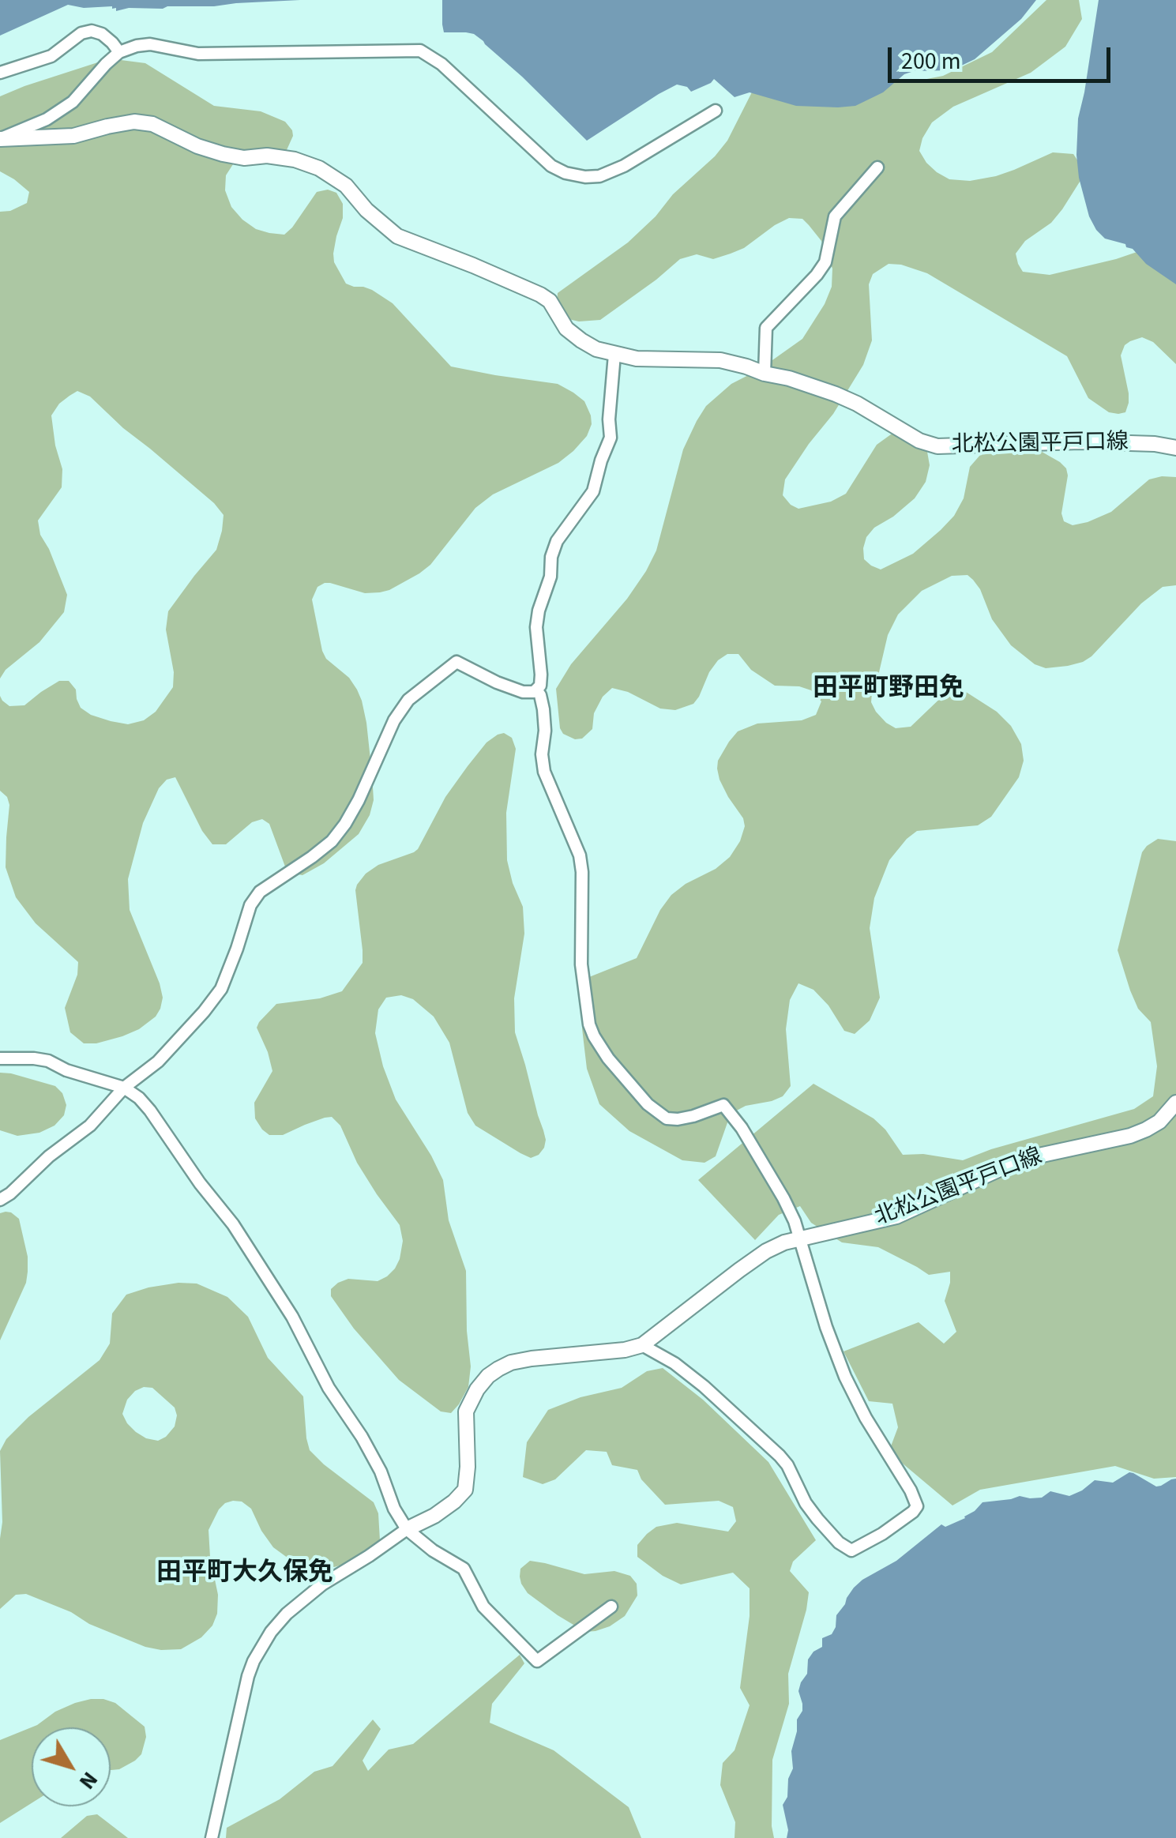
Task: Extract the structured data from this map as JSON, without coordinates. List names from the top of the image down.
{
  "streets": {
    "main road": ["北松公園平戸口線"]
  },
  "districts": ["田平町野田免", "田平町大久保免"],
  "scale_bar": "200 m",
  "north": "bottom right"
}
